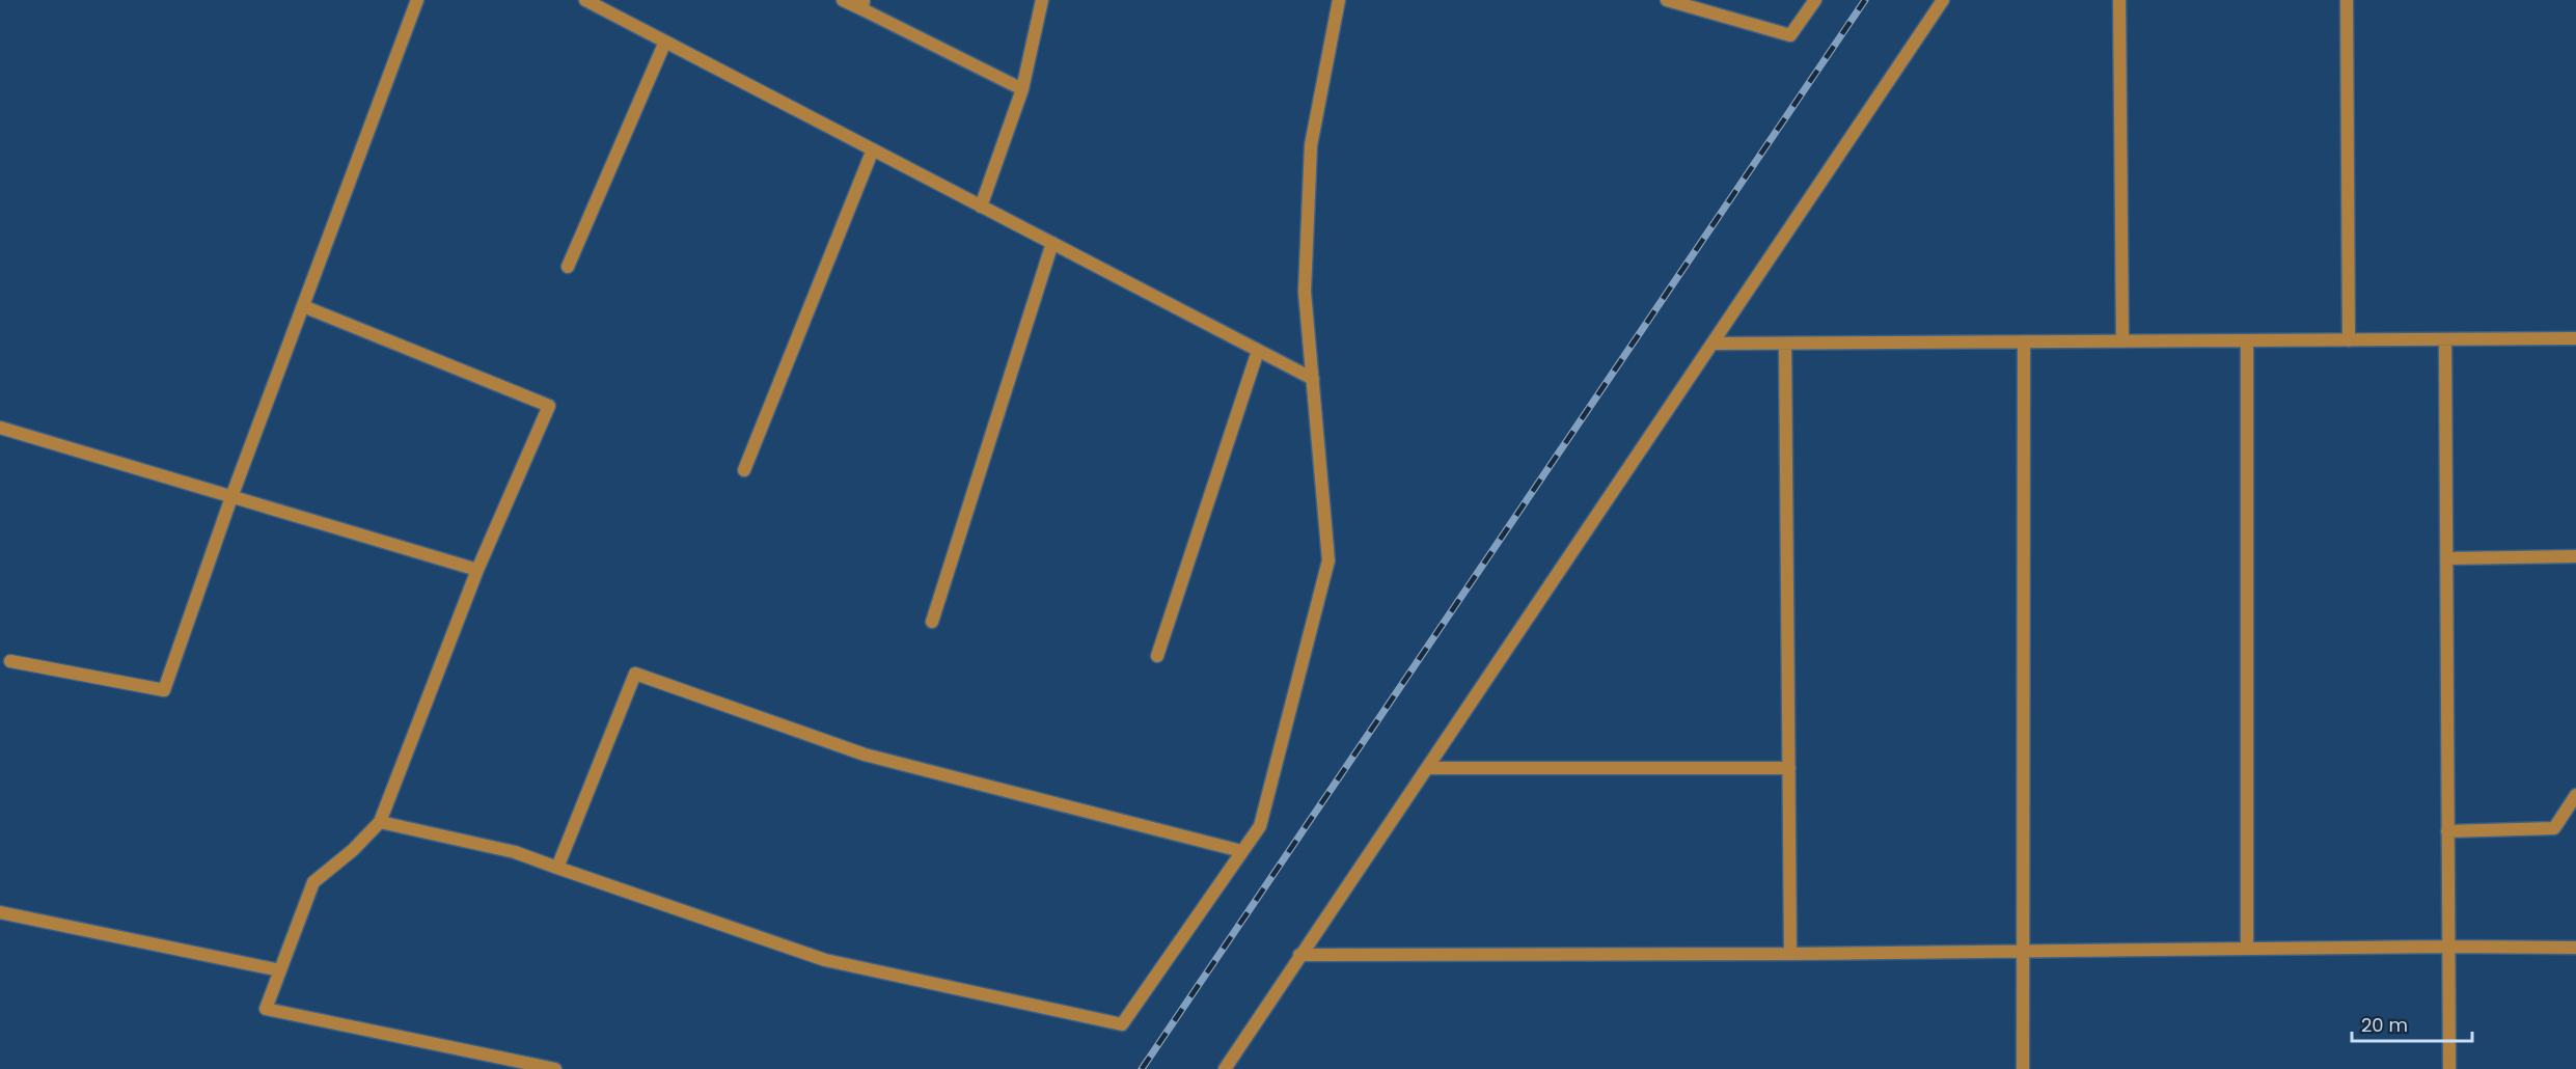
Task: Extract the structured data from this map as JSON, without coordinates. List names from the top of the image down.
{
  "scale_bar": "20 m"
}
